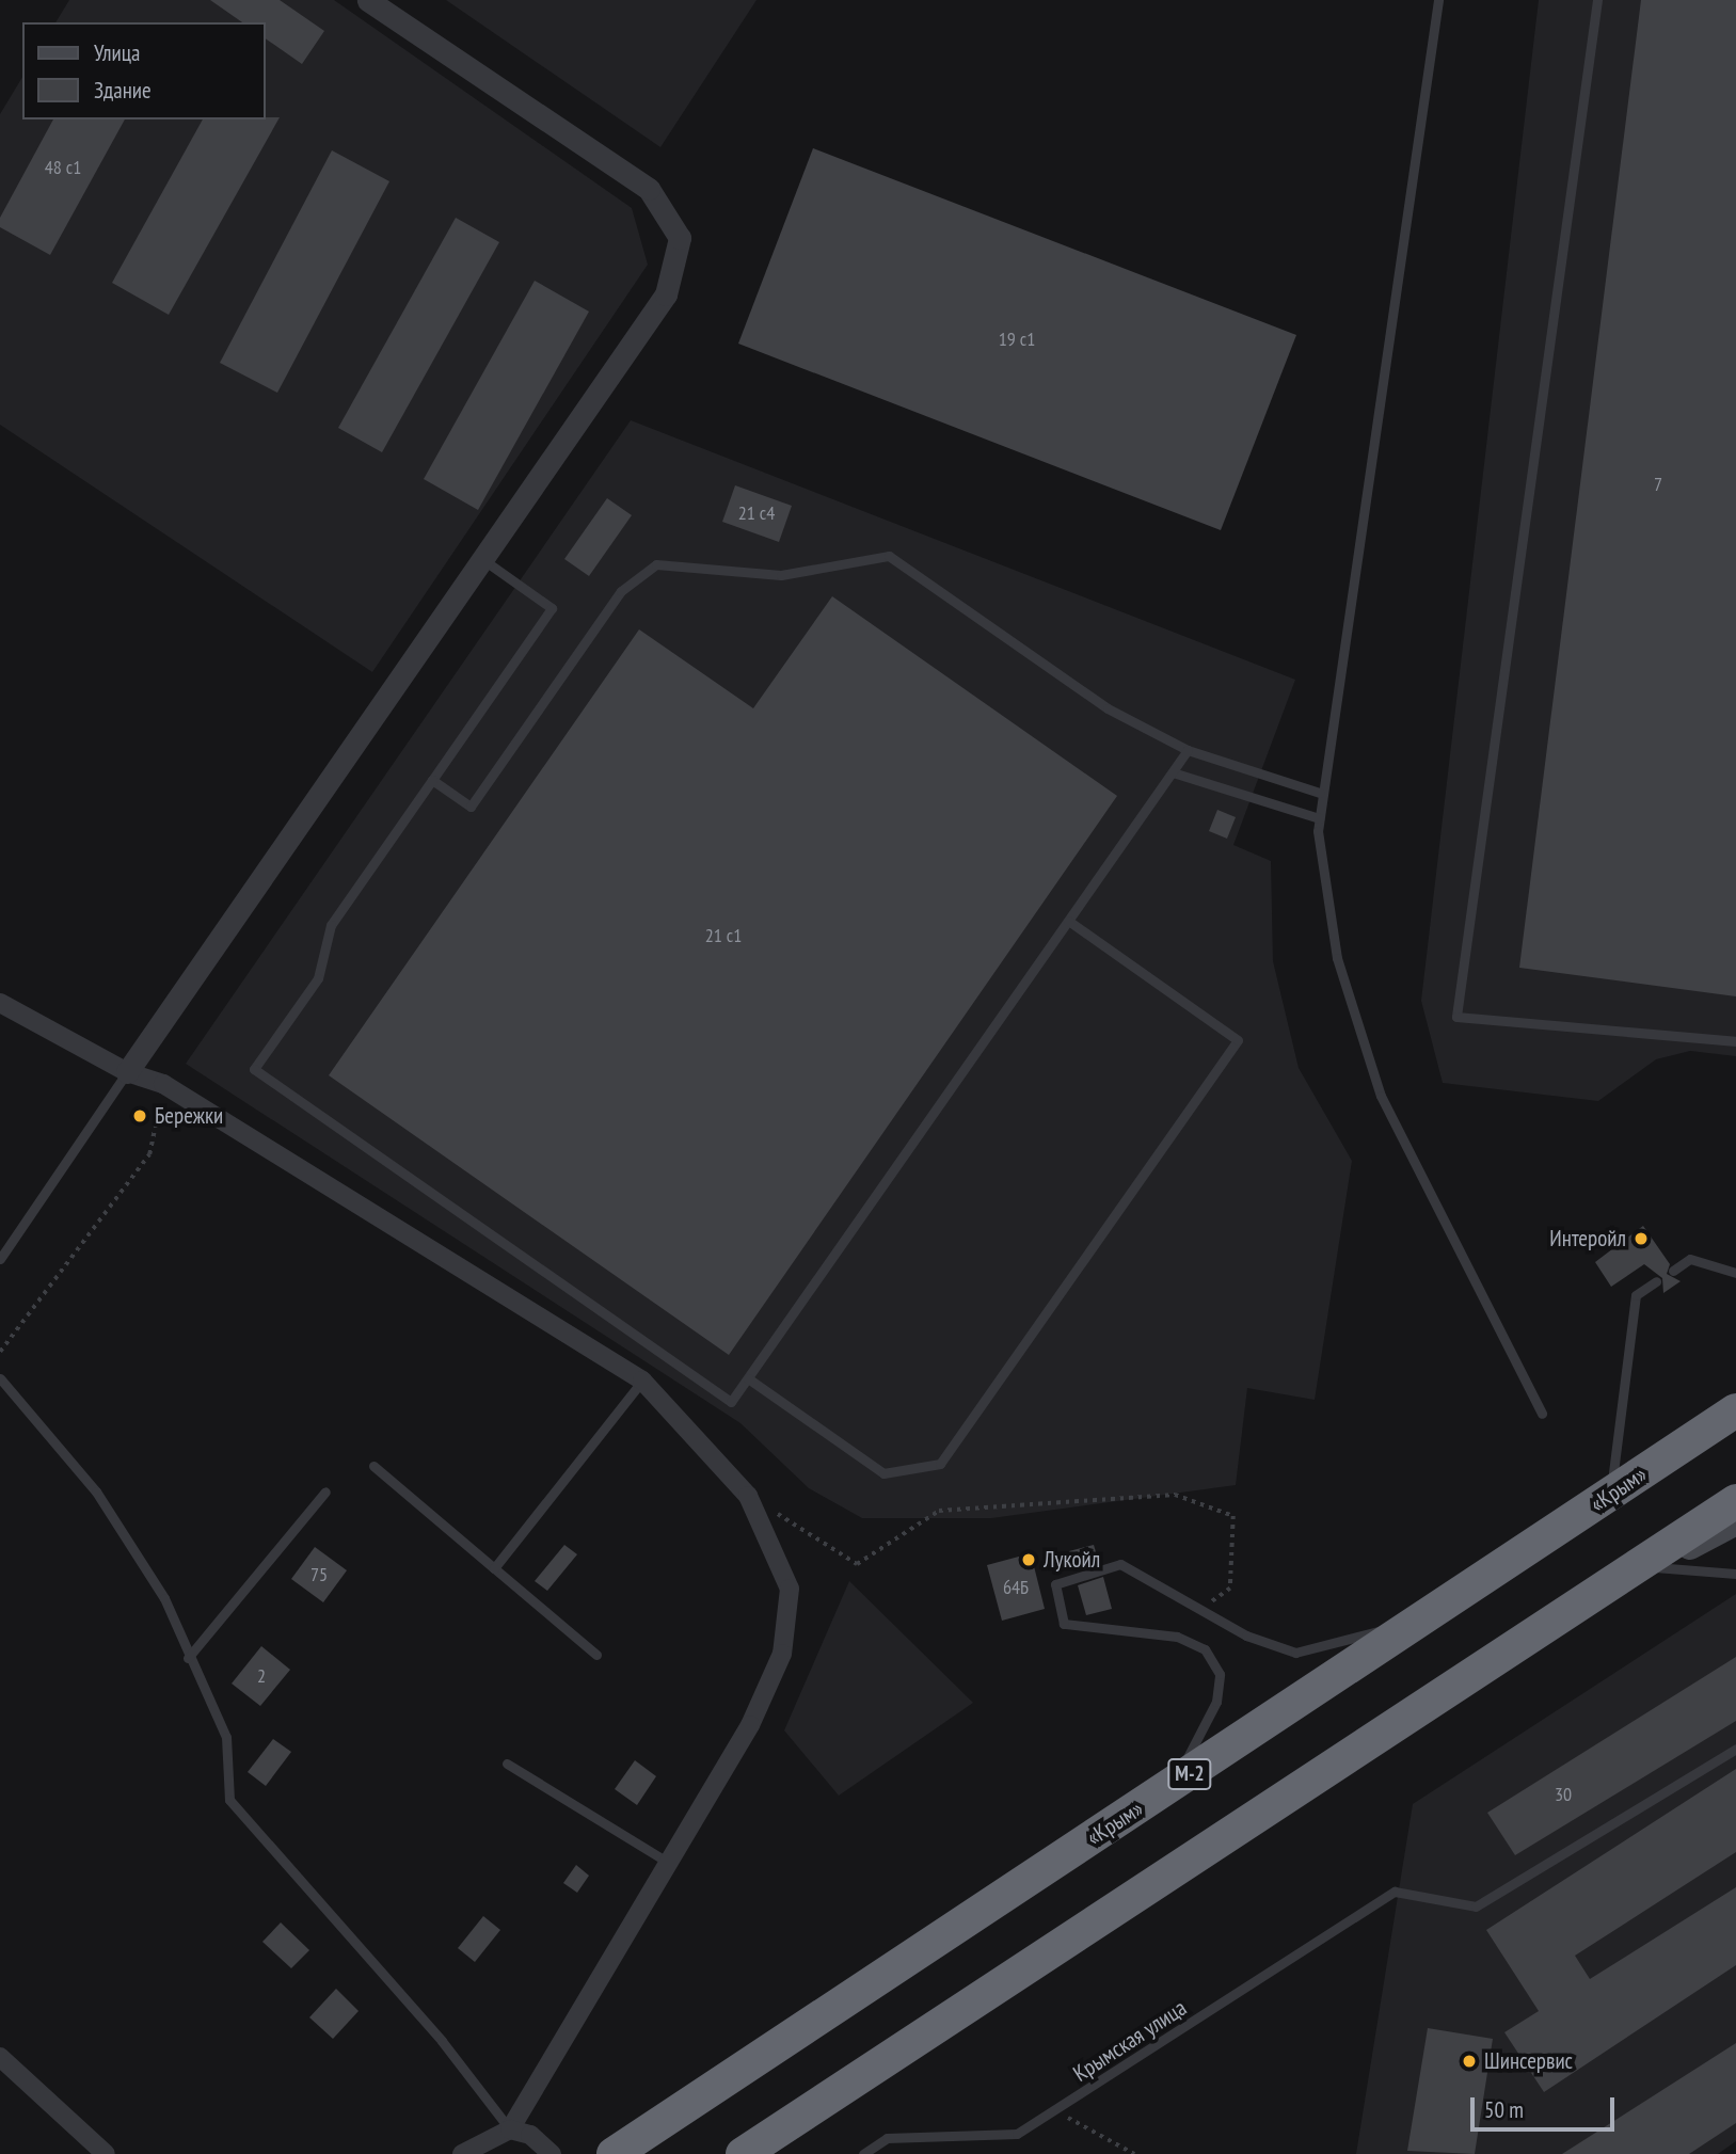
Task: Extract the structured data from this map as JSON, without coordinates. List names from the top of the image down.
{
  "streets": {
    "highway": ["«Крым»", "М-2"],
    "lane": ["Крымская улица"]
  },
  "places": [
    "Бережки",
    "Интеройл",
    "Лукойл",
    "Шинсервис"
  ],
  "house_numbers": [
    "48 с1",
    "19 с1",
    "7",
    "21 с4",
    "21 с1",
    "75",
    "64Б",
    "2",
    "30"
  ],
  "legend": ["Улица", "Здание"],
  "scale_bar": "50 m"
}
